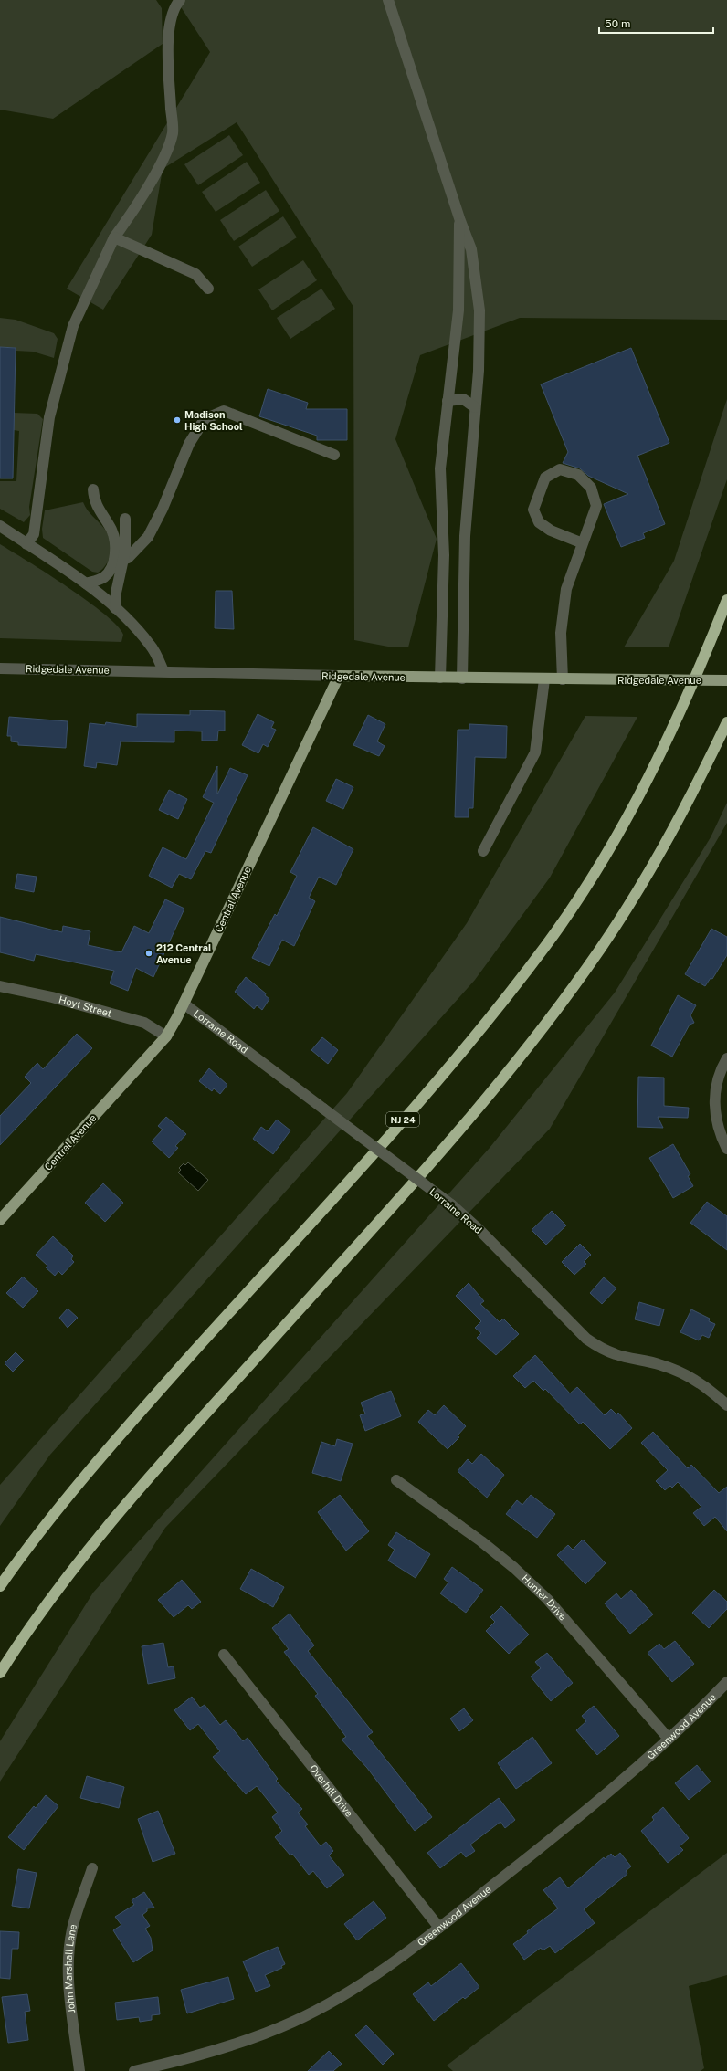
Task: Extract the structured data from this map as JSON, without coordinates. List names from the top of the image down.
{
  "streets": {
    "highway": ["NJ 24"],
    "main road": ["Ridgedale Avenue", "Central Avenue"],
    "street": [
      "Hoyt Street",
      "Lorraine Road",
      "Hunter Drive",
      "Greenwood Avenue",
      "Overhill Drive",
      "John Marshall Lane"
    ]
  },
  "crossings": [
    ["Ridgedale Avenue", "Central Avenue"],
    ["Central Avenue", "Hoyt Street"],
    ["Central Avenue", "Lorraine Road"],
    ["Hunter Drive", "Greenwood Avenue"],
    ["Greenwood Avenue", "Overhill Drive"]
  ],
  "places": ["Madison High School", "212 Central Avenue"],
  "scale_bar": "50 m"
}
